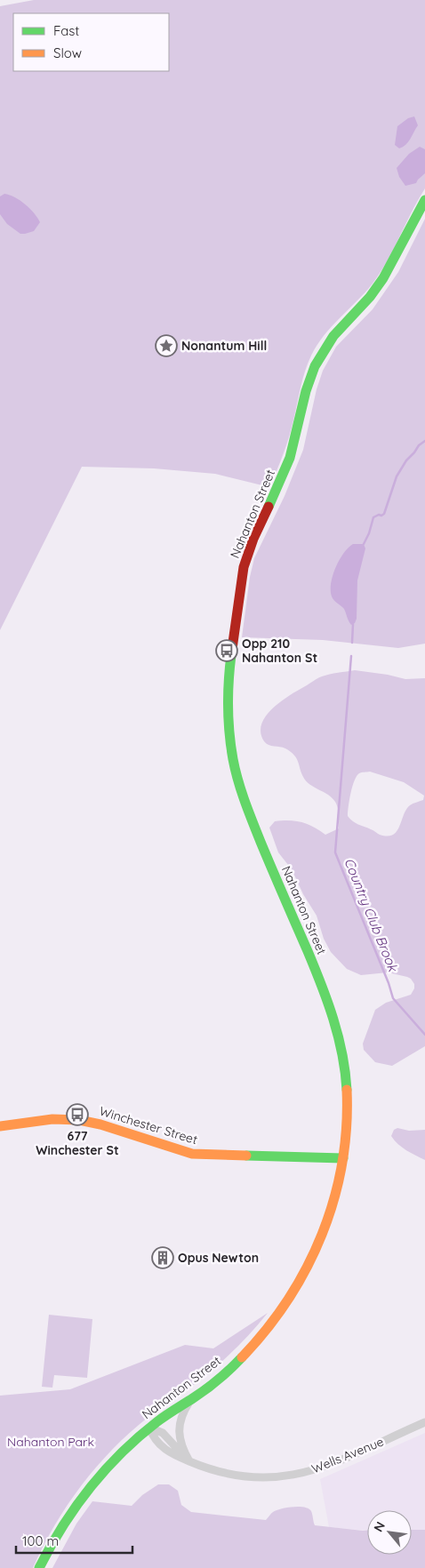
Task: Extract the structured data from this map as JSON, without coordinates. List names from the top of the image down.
{
  "streets": {
    "main road": ["Nahanton Street", "Winchester Street"],
    "street": ["Wells Avenue"]
  },
  "crossings": [
    ["Nahanton Street", "Winchester Street"],
    ["Nahanton Street", "Wells Avenue"]
  ],
  "water": ["Country Club Brook"],
  "parks": ["Nahanton Park"],
  "places": {
    "place": ["Nonantum Hill"],
    "bus stop": ["Opp 210 Nahanton St", "677 Winchester St"],
    "building": ["Opus Newton"]
  },
  "legend": ["Fast", "Slow"],
  "scale_bar": "100 m",
  "north": "top left"
}
